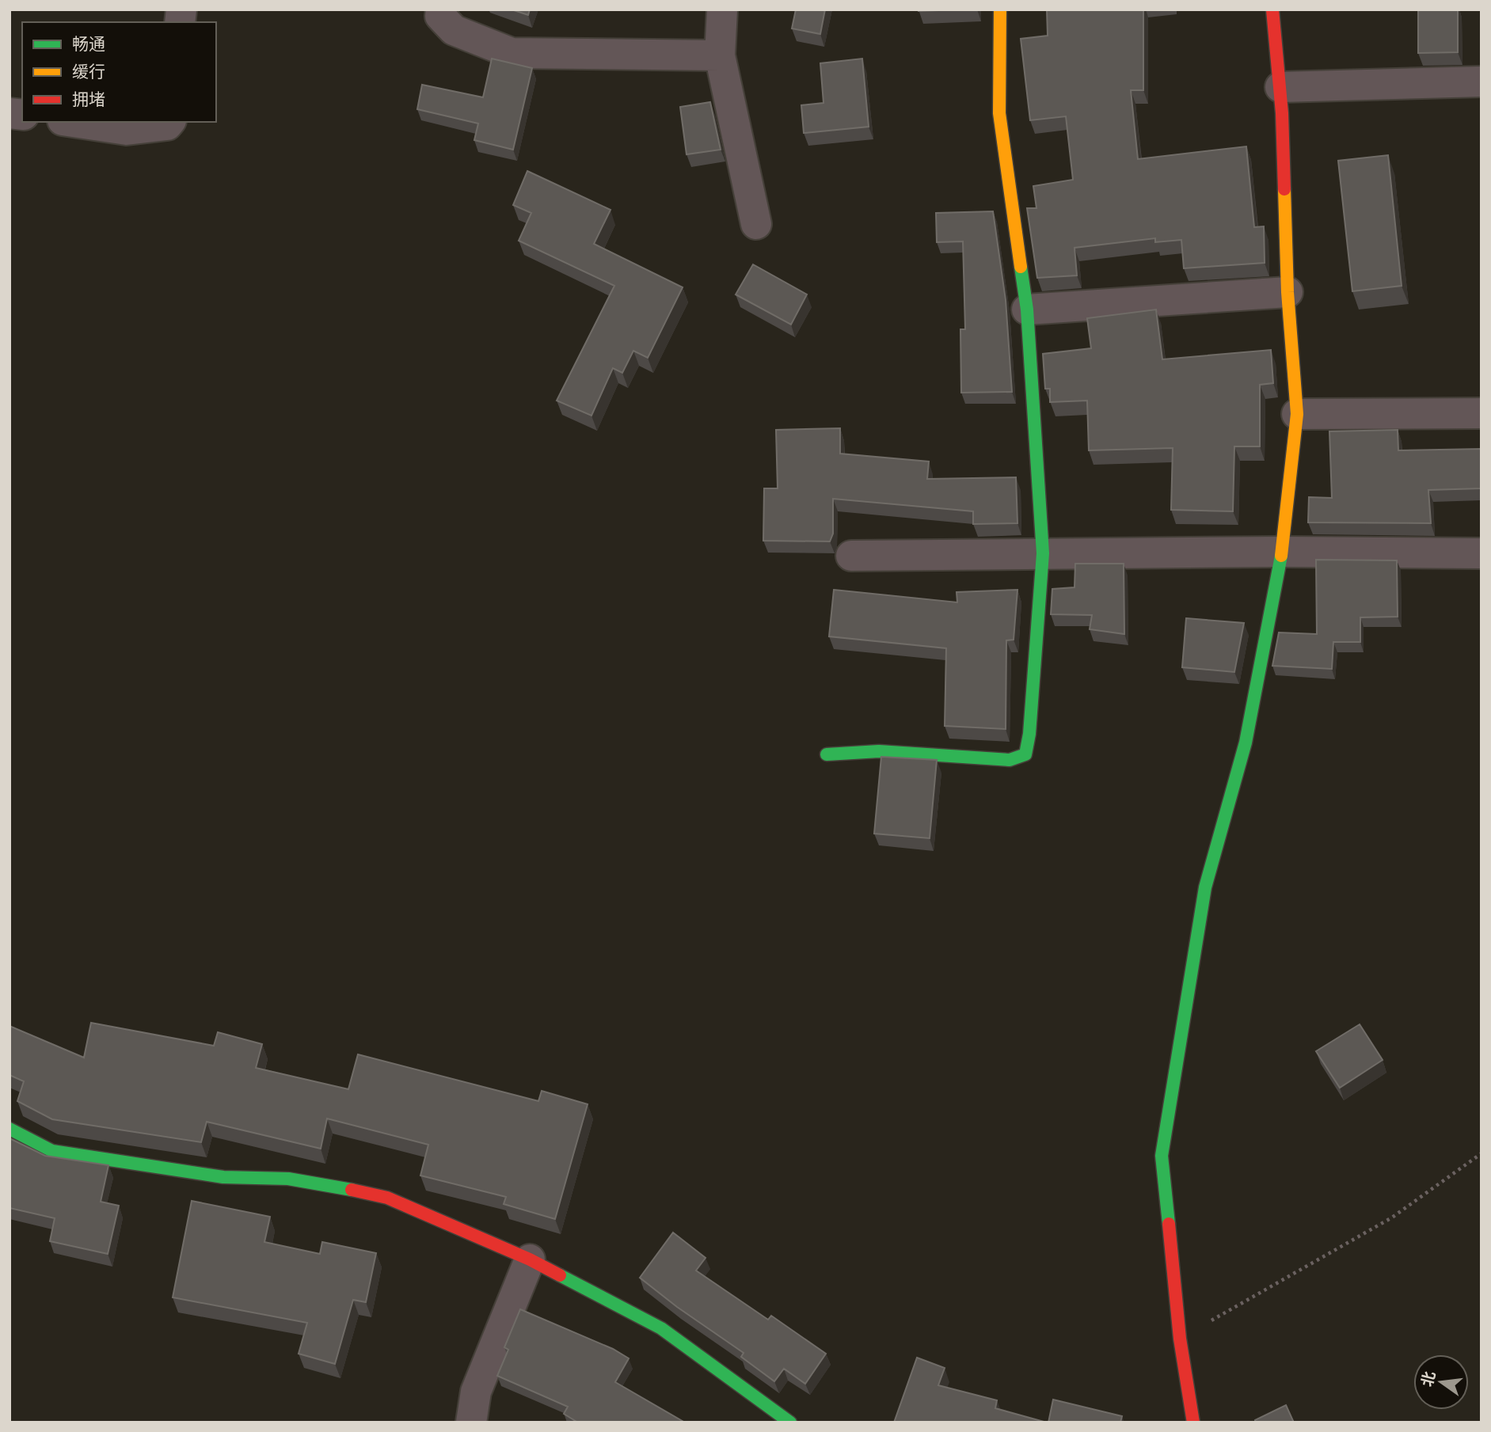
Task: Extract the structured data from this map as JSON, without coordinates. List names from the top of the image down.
{
  "legend": ["畅通", "缓行", "拥堵"],
  "north": "left"
}
